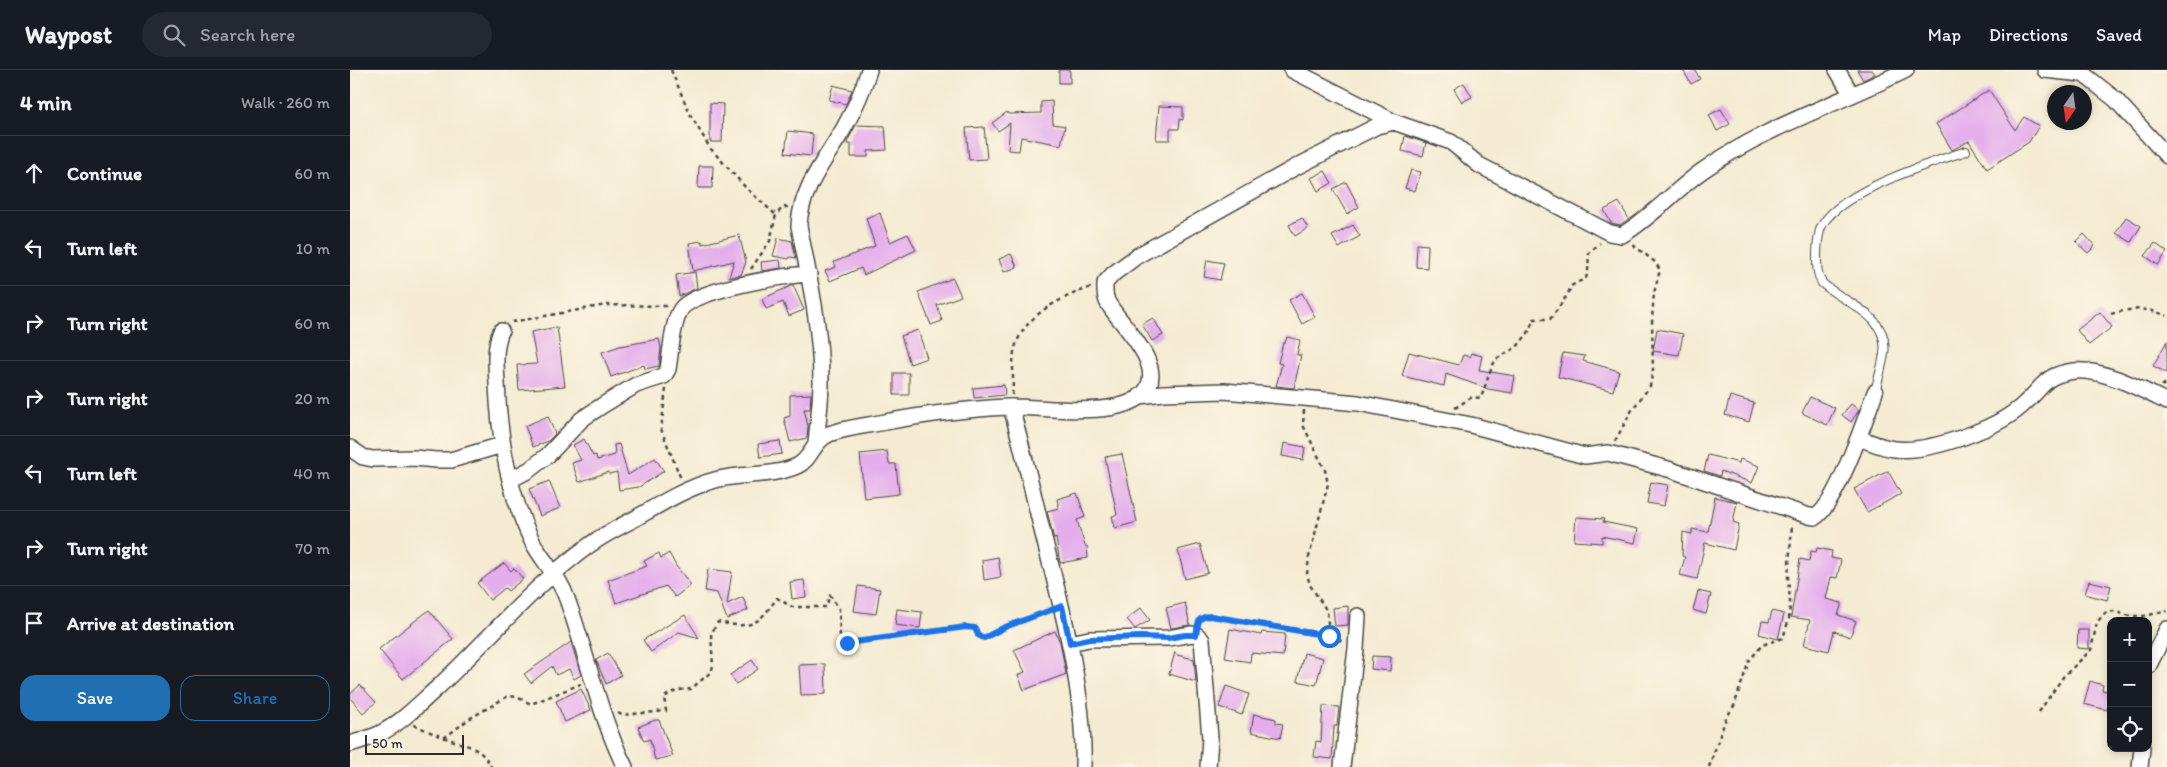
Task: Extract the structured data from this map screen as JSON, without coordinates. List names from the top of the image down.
{
  "scale_bar": "50 m",
  "north": "bottom",
  "page": {
    "header": "Waypost",
    "search": "Search here",
    "nav": ["Map", "Directions", "Saved"],
    "heading": ["4 min", "Walk · 260 m"],
    "list": [
      ["Continue", "60 m"],
      ["Turn left", "10 m"],
      ["Turn right", "60 m"],
      ["Turn right", "20 m"],
      ["Turn left", "40 m"],
      ["Turn right", "70 m"],
      "Arrive at destination"
    ],
    "map_buttons": ["+", "−"],
    "buttons": ["Save", "Share"],
    "scale": "50 m"
  }
}
